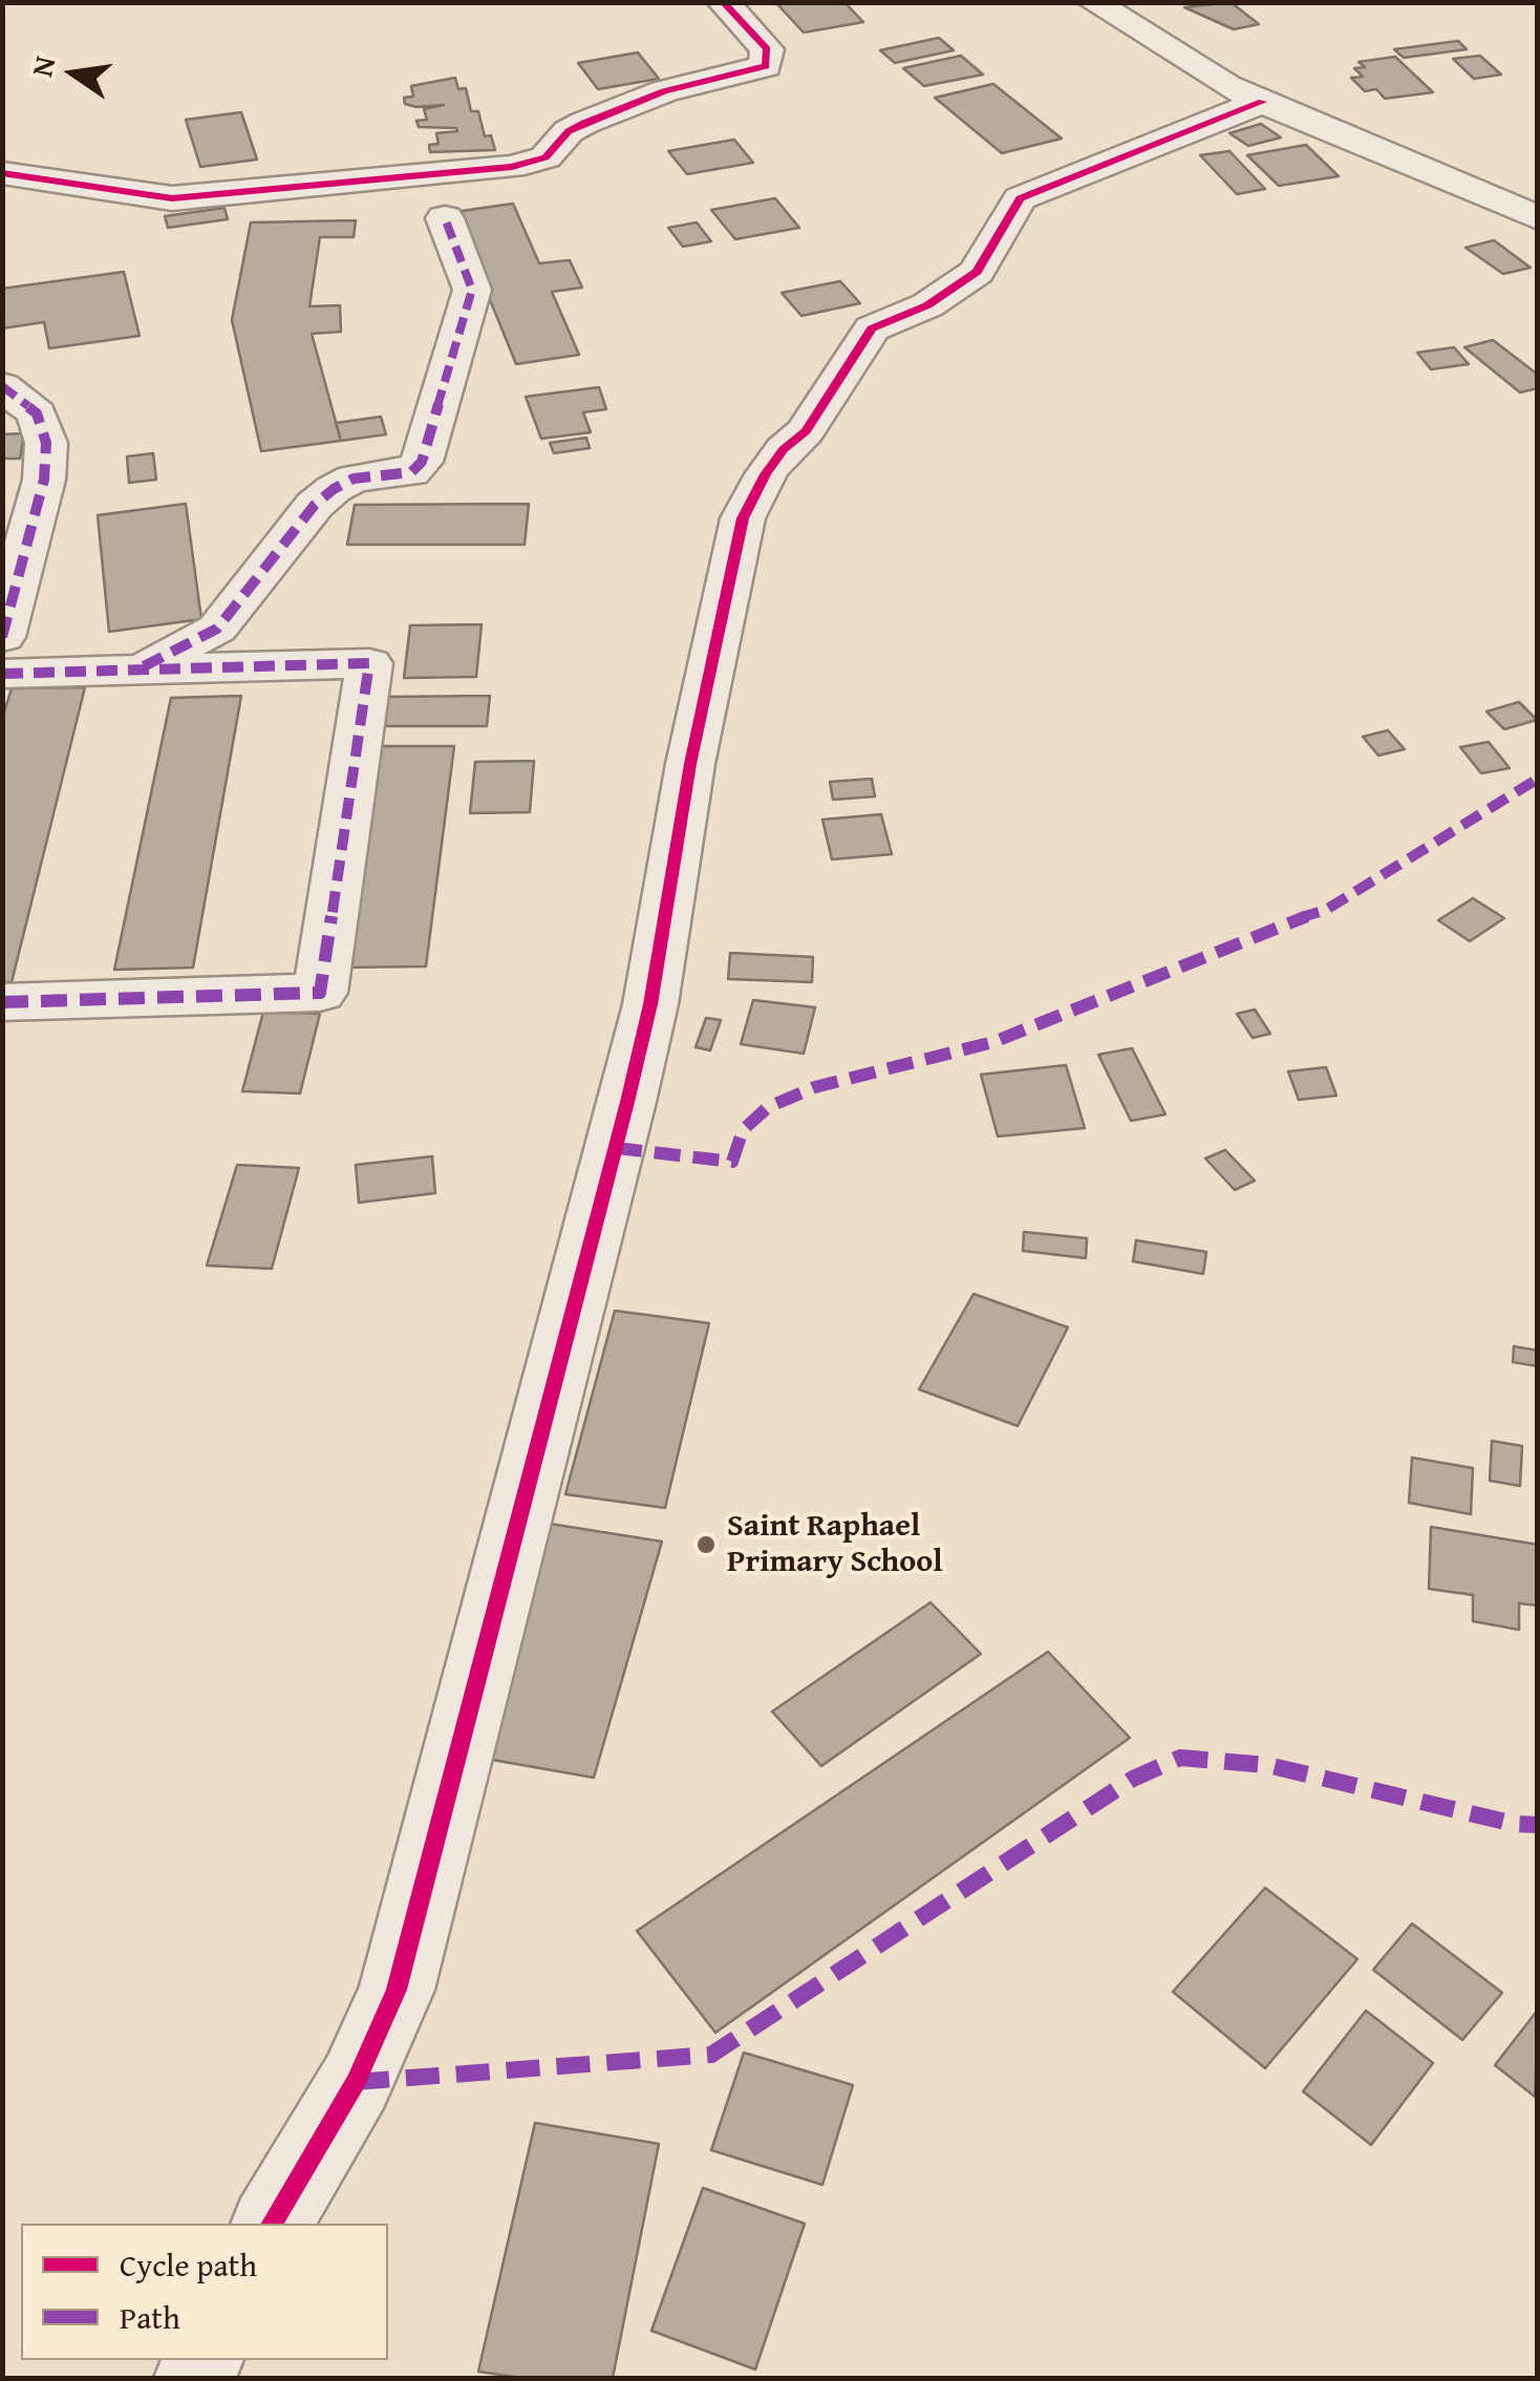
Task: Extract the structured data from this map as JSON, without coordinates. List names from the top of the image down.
{
  "places": ["Saint Raphael Primary School"],
  "legend": ["Cycle path", "Path"],
  "north": "left"
}
